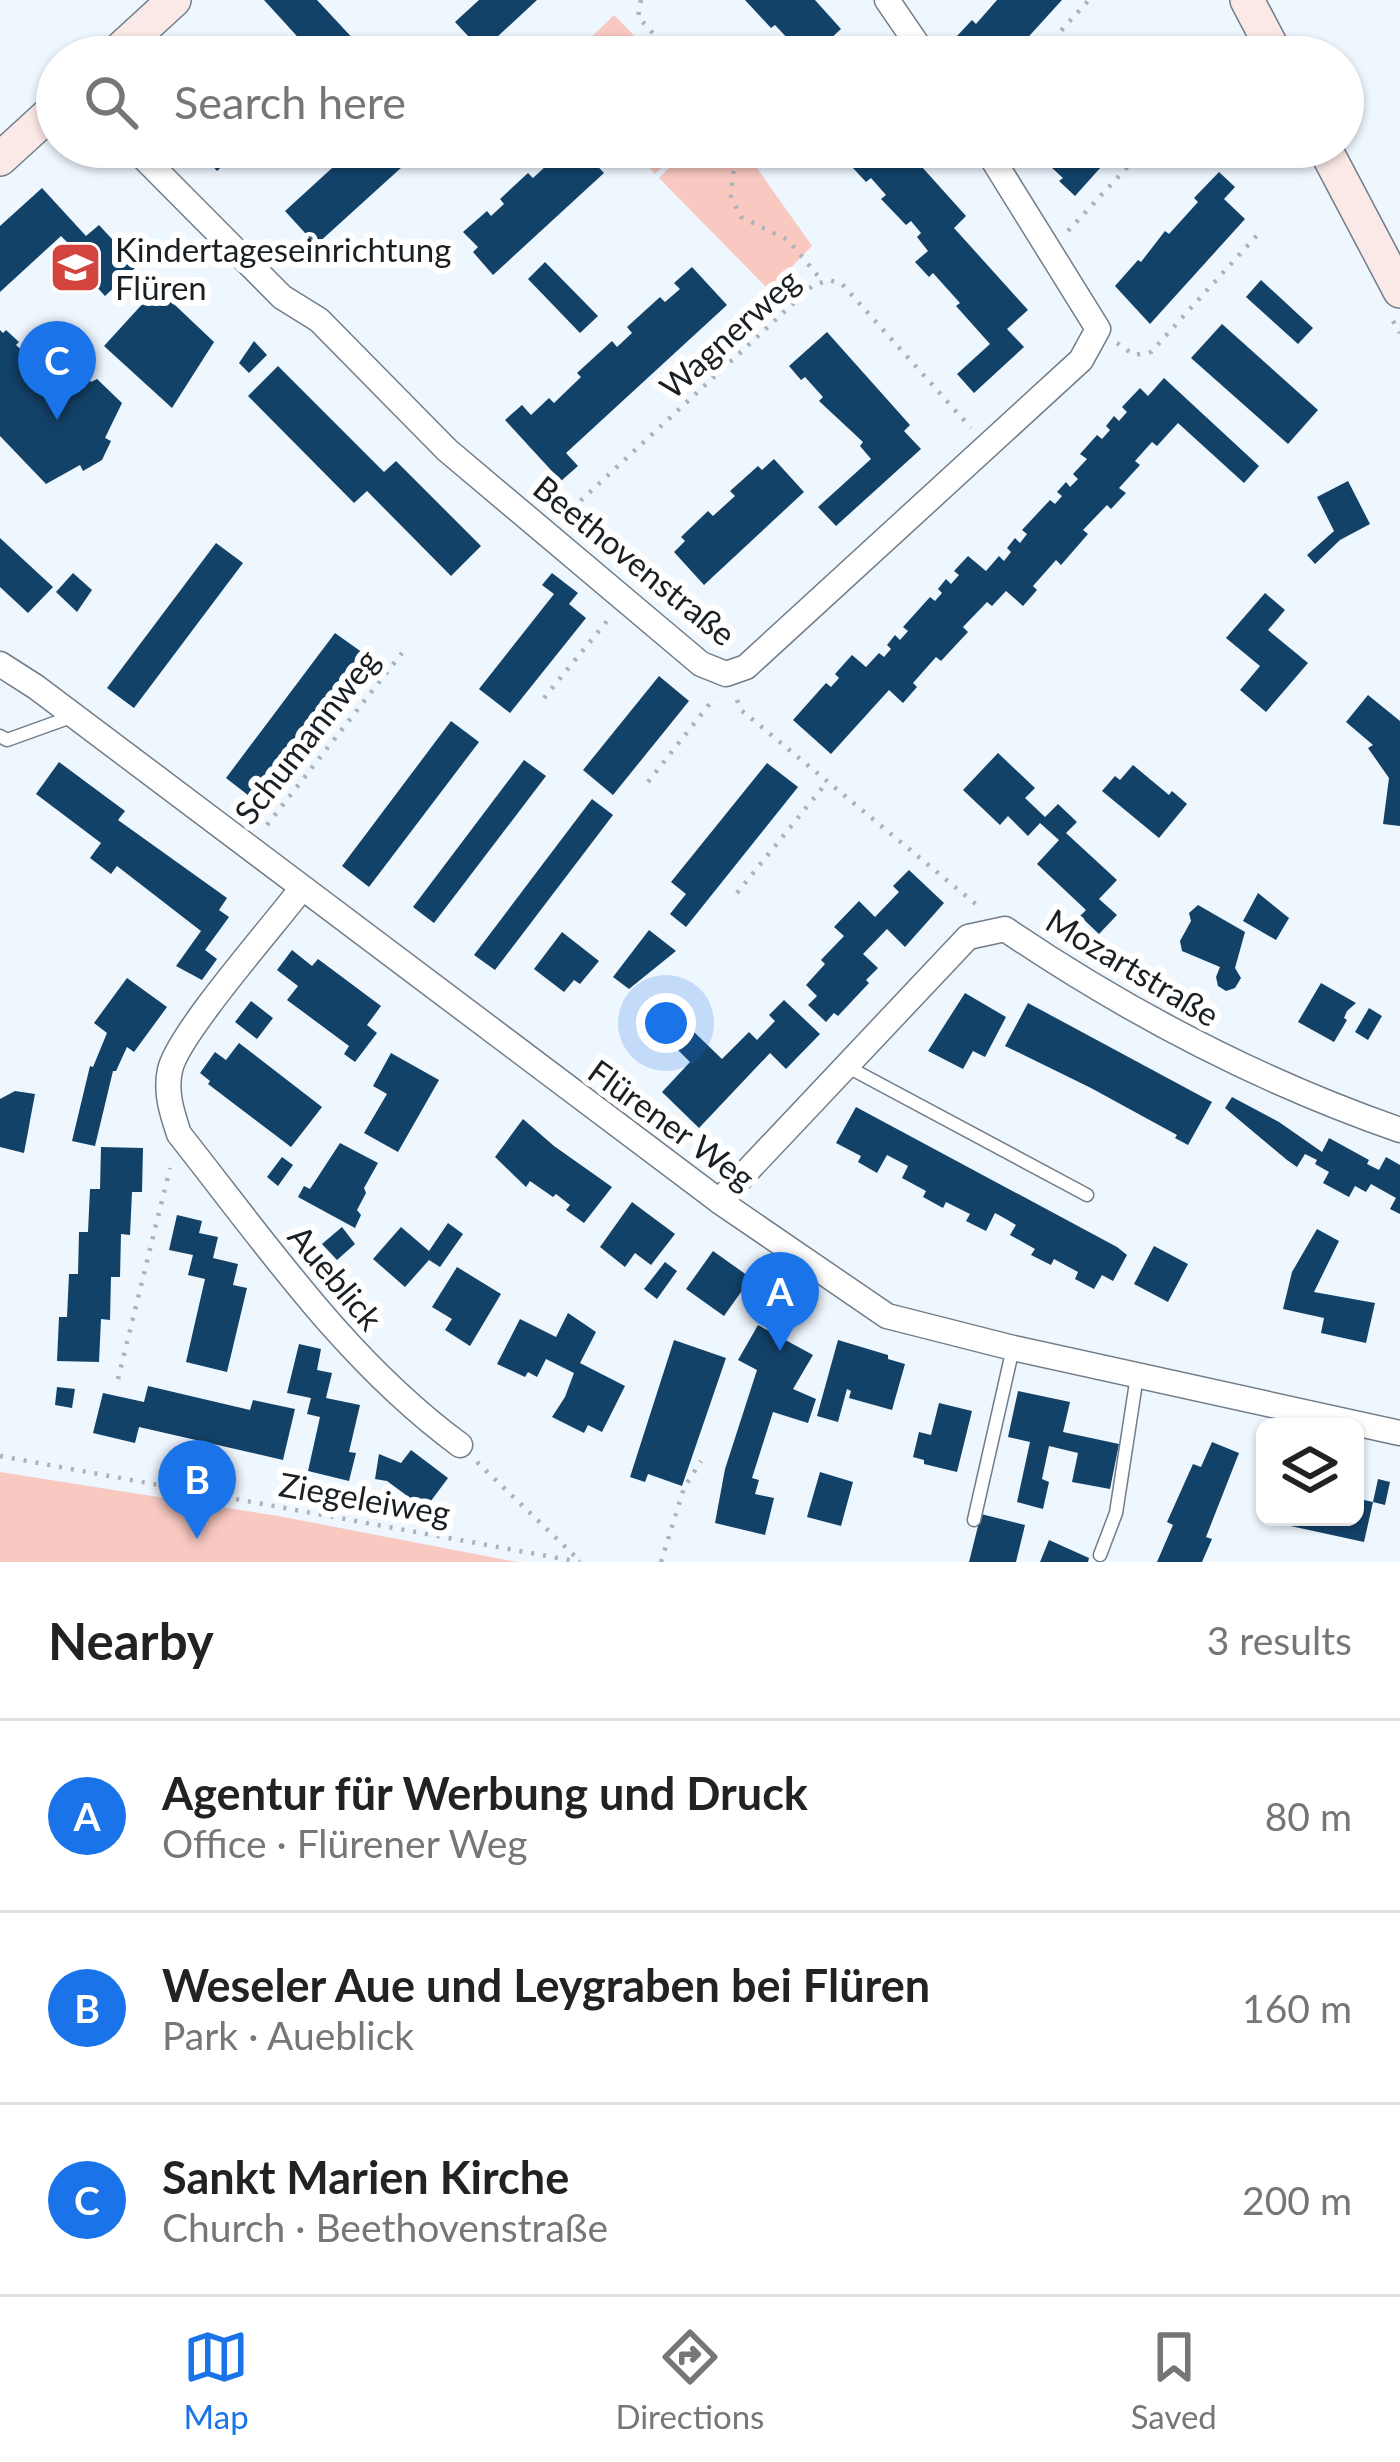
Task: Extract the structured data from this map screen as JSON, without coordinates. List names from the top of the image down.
{
  "streets": {
    "street": [
      "Beethovenstraße",
      "Mozartstraße",
      "Flürener Weg",
      "Aueblick"
    ],
    "path": ["Wagnerweg", "Schumannweg", "Ziegeleiweg"]
  },
  "crossings": [
    ["Wagnerweg", "Beethovenstraße"],
    ["Schumannweg", "Flürener Weg"],
    ["Mozartstraße", "Flürener Weg"],
    ["Flürener Weg", "Aueblick"]
  ],
  "places": {
    "school or university": ["Kindertageseinrichtung Flüren"]
  },
  "page": {
    "search": "Search here",
    "pins": ["C", "A", "B"],
    "heading": ["Nearby", "3 results"],
    "list": [
      {
        "mark": "A",
        "name": "Agentur für Werbung und Druck",
        "note": "Office · Flürener Weg",
        "value": "80 m"
      },
      {
        "mark": "B",
        "name": "Weseler Aue und Leygraben bei Flüren",
        "note": "Park · Aueblick",
        "value": "160 m"
      },
      {
        "mark": "C",
        "name": "Sankt Marien Kirche",
        "note": "Church · Beethovenstraße",
        "value": "200 m"
      }
    ],
    "nav": ["Map", "Directions", "Saved"]
  }
}
